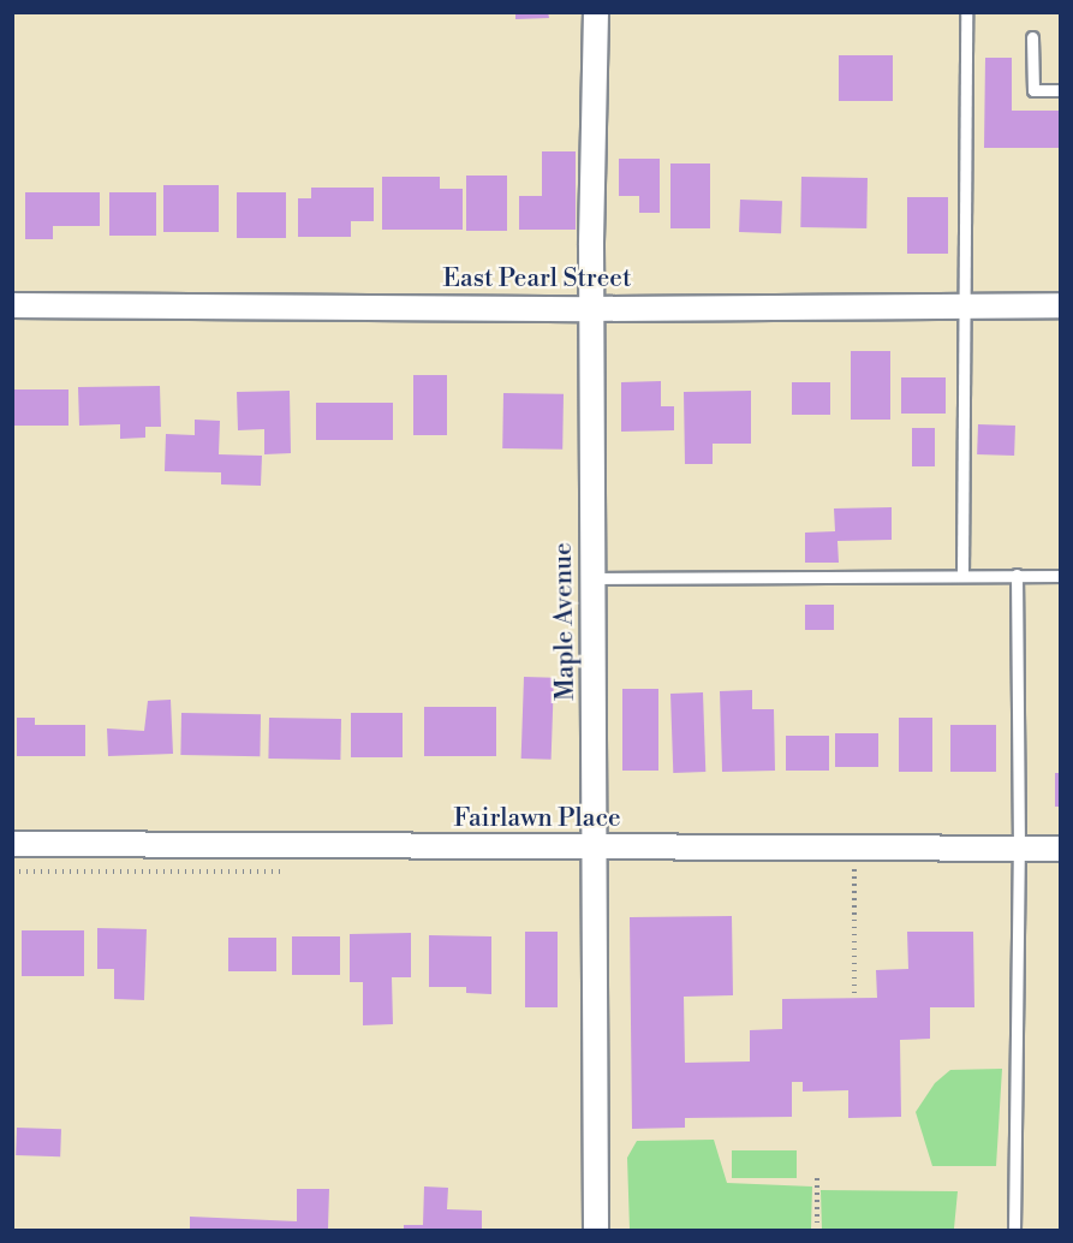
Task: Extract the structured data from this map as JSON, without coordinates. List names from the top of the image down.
{
  "streets": {
    "street": ["East Pearl Street", "Maple Avenue", "Fairlawn Place"]
  },
  "crossings": [
    ["East Pearl Street", "Maple Avenue"],
    ["Maple Avenue", "Fairlawn Place"]
  ]
}
